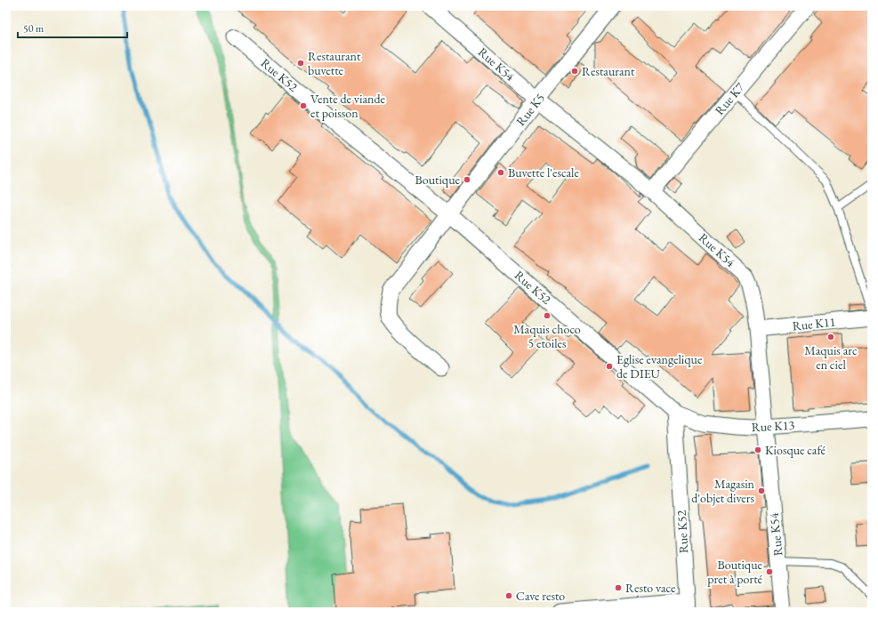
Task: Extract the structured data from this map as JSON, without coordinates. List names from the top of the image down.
{
  "streets": {
    "street": [
      "Rue K54",
      "Rue K52",
      "Rue K7",
      "Rue K5",
      "Rue K11",
      "Rue K13"
    ]
  },
  "crossings": [
    ["Rue K54", "Rue K7"],
    ["Rue K54", "Rue K5"],
    ["Rue K54", "Rue K11"],
    ["Rue K54", "Rue K13"],
    ["Rue K52", "Rue K5"],
    ["Rue K52", "Rue K13"]
  ],
  "places": [
    "Restaurant buvette",
    "Restaurant",
    "Vente de viande et poisson",
    "Buvette l'escale",
    "Boutique",
    "Maquis choco 5 etoiles",
    "Maquis arc en ciel",
    "Eglise evangelique de DIEU",
    "Kiosque café",
    "Magasin d'objet divers",
    "Boutique pret à porté",
    "Resto vace",
    "Cave resto"
  ],
  "scale_bar": "50 m"
}
